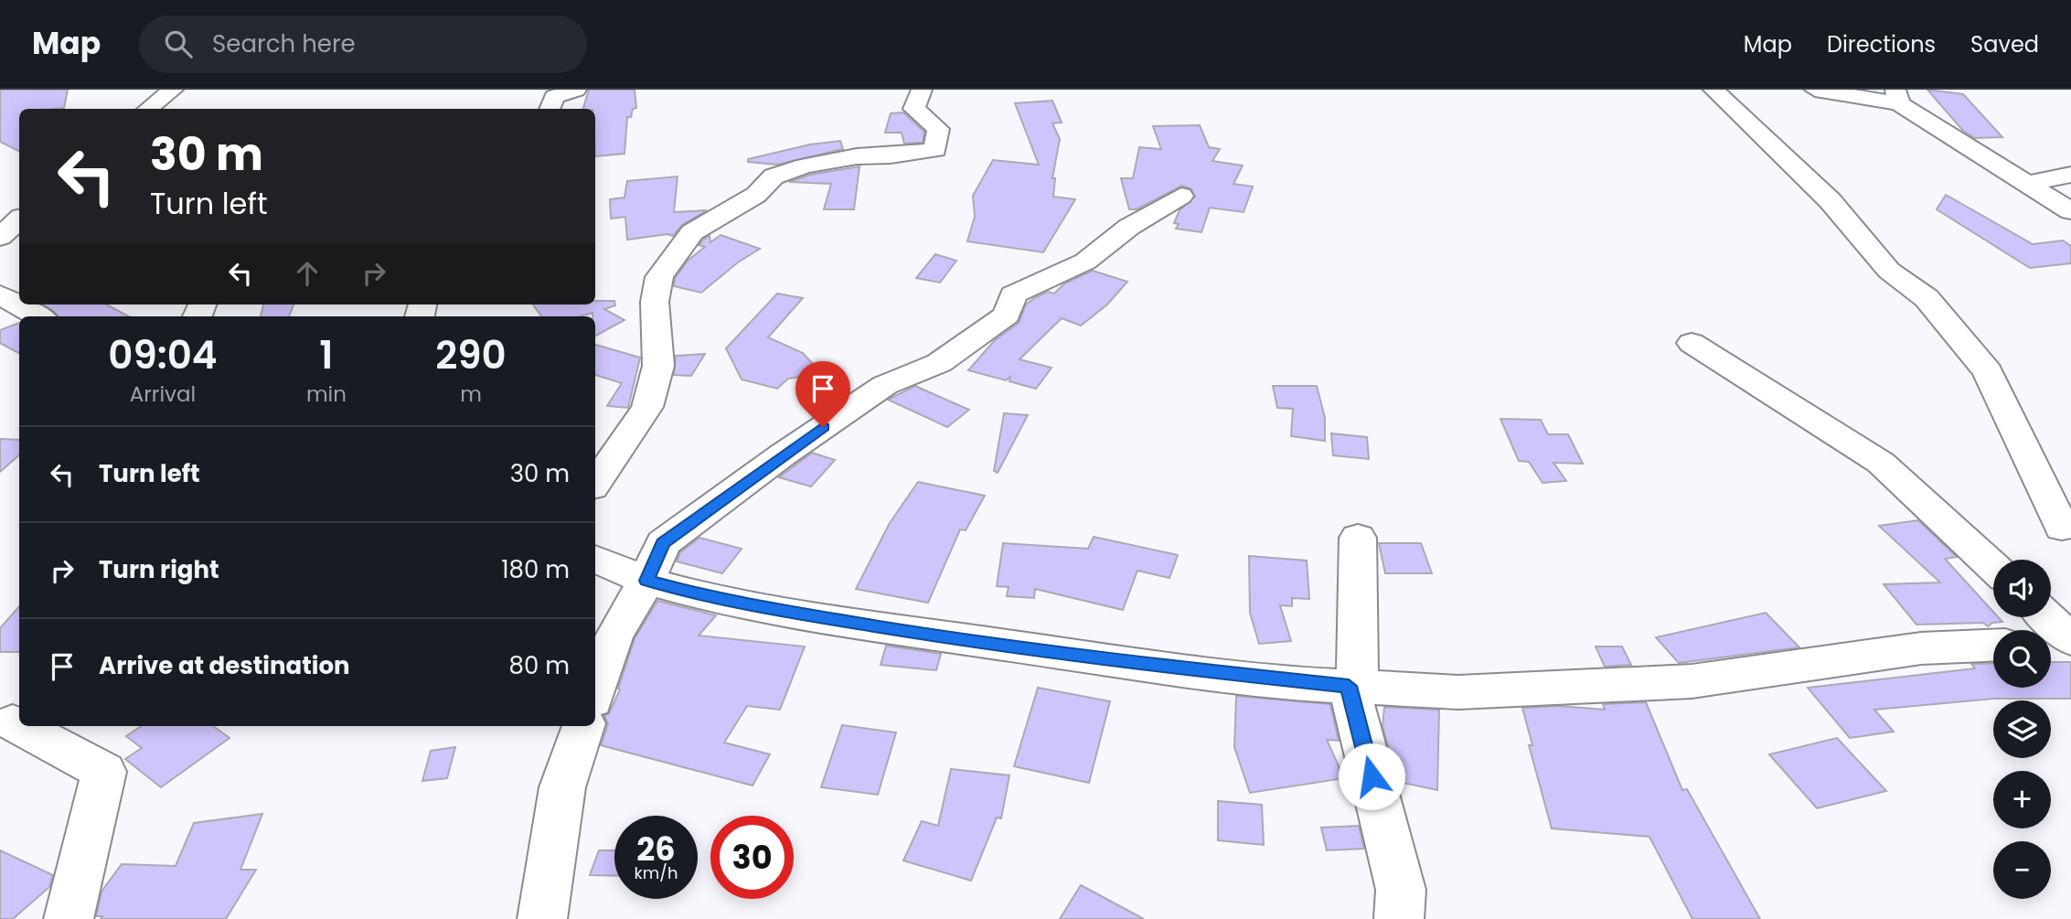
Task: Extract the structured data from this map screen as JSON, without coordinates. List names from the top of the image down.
{
  "page": {
    "header": "Map",
    "search": "Search here",
    "nav": ["Map", "Directions", "Saved"],
    "turn": ["30 m", "Turn left"],
    "eta": [
      "09:04",
      "Arrival",
      "1",
      "min",
      "290",
      "m"
    ],
    "list": [
      {
        "name": "Turn left",
        "value": "30 m"
      },
      {
        "name": "Turn right",
        "value": "180 m"
      },
      {
        "name": "Arrive at destination",
        "value": "80 m"
      }
    ],
    "map_buttons": ["+", "−"],
    "speed": "26 km/h",
    "limit": "30"
  }
}
